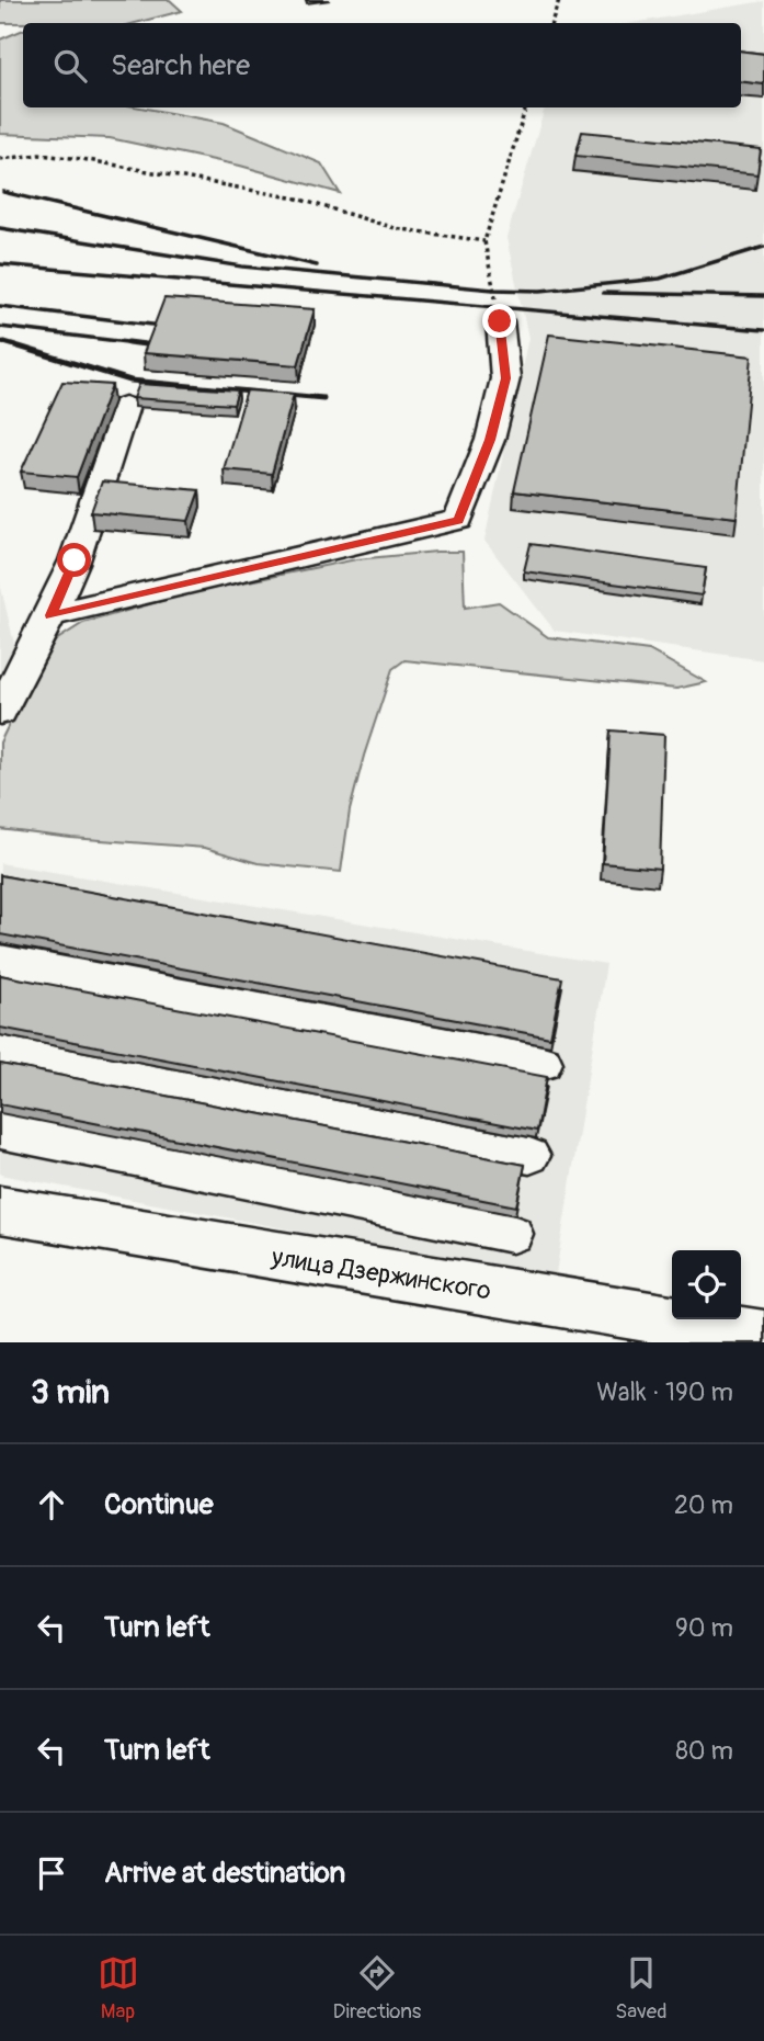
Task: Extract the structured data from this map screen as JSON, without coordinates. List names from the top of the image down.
{
  "streets": {
    "main road": ["улица Дзержинского"]
  },
  "page": {
    "search": "Search here",
    "heading": ["3 min", "Walk · 190 m"],
    "list": [
      ["Continue", "20 m"],
      ["Turn left", "90 m"],
      ["Turn left", "80 m"],
      "Arrive at destination"
    ],
    "nav": ["Map", "Directions", "Saved"]
  }
}
